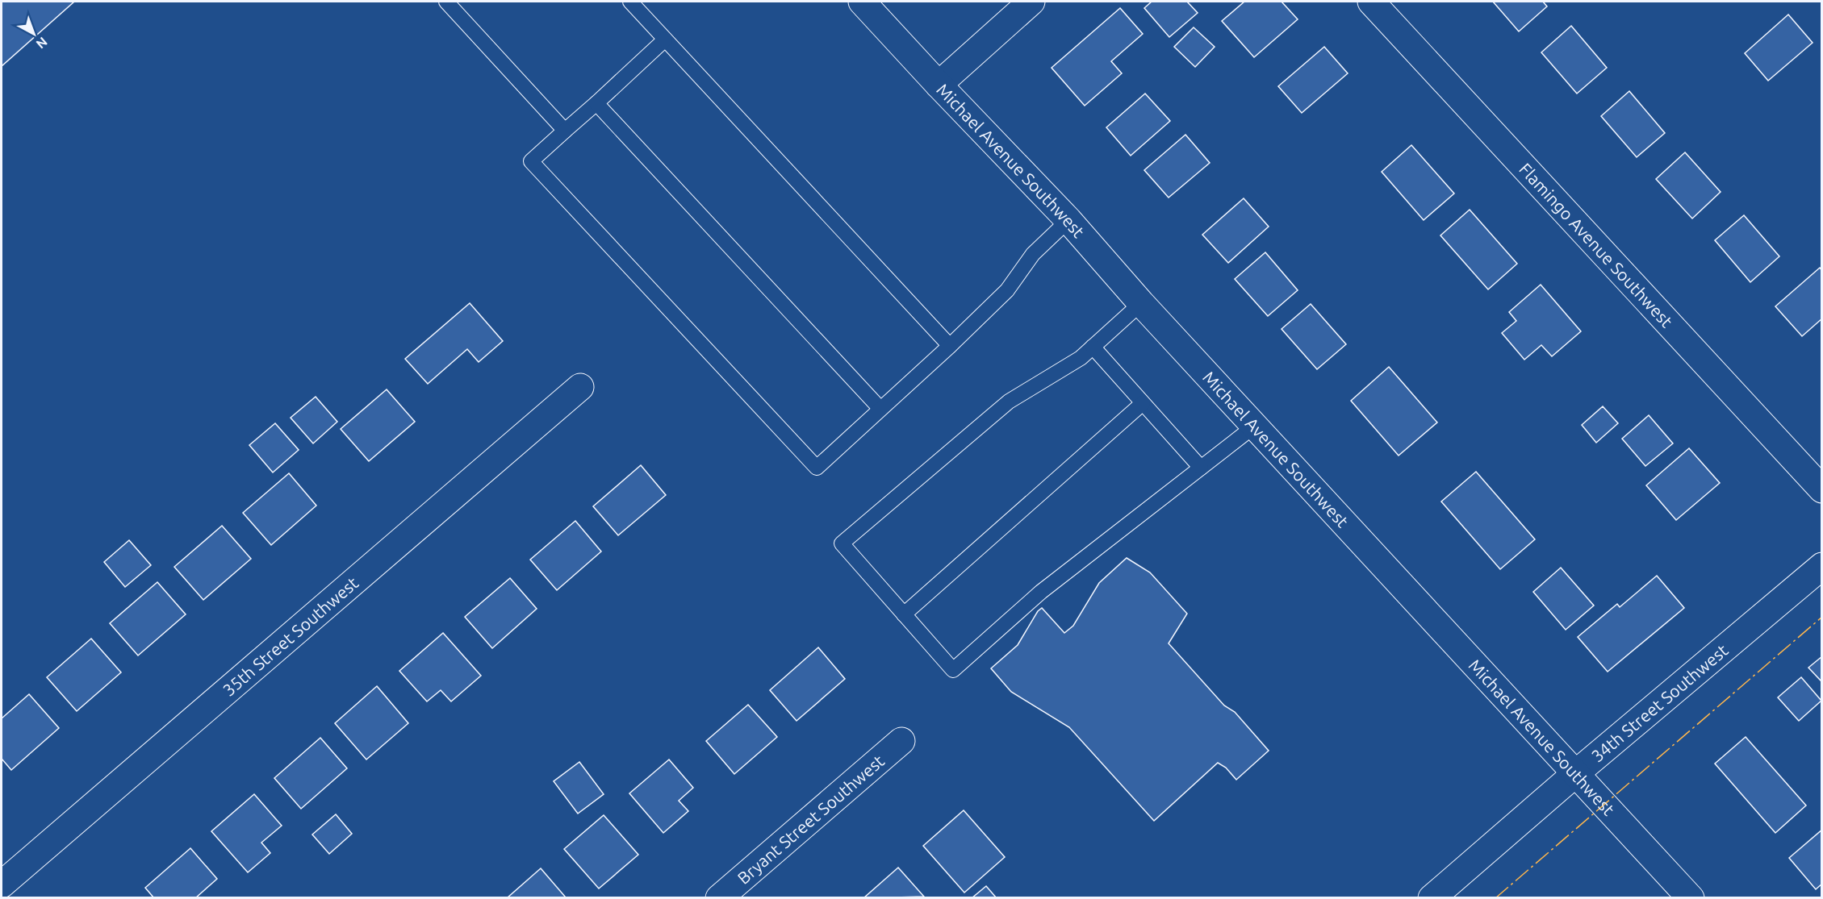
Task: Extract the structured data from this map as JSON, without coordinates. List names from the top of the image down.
{
  "streets": {
    "street": [
      "Michael Avenue Southwest",
      "Flamingo Avenue Southwest",
      "35th Street Southwest",
      "34th Street Southwest",
      "Bryant Street Southwest"
    ]
  },
  "crossings": [
    ["Michael Avenue Southwest", "34th Street Southwest"]
  ],
  "north": "bottom right"
}
